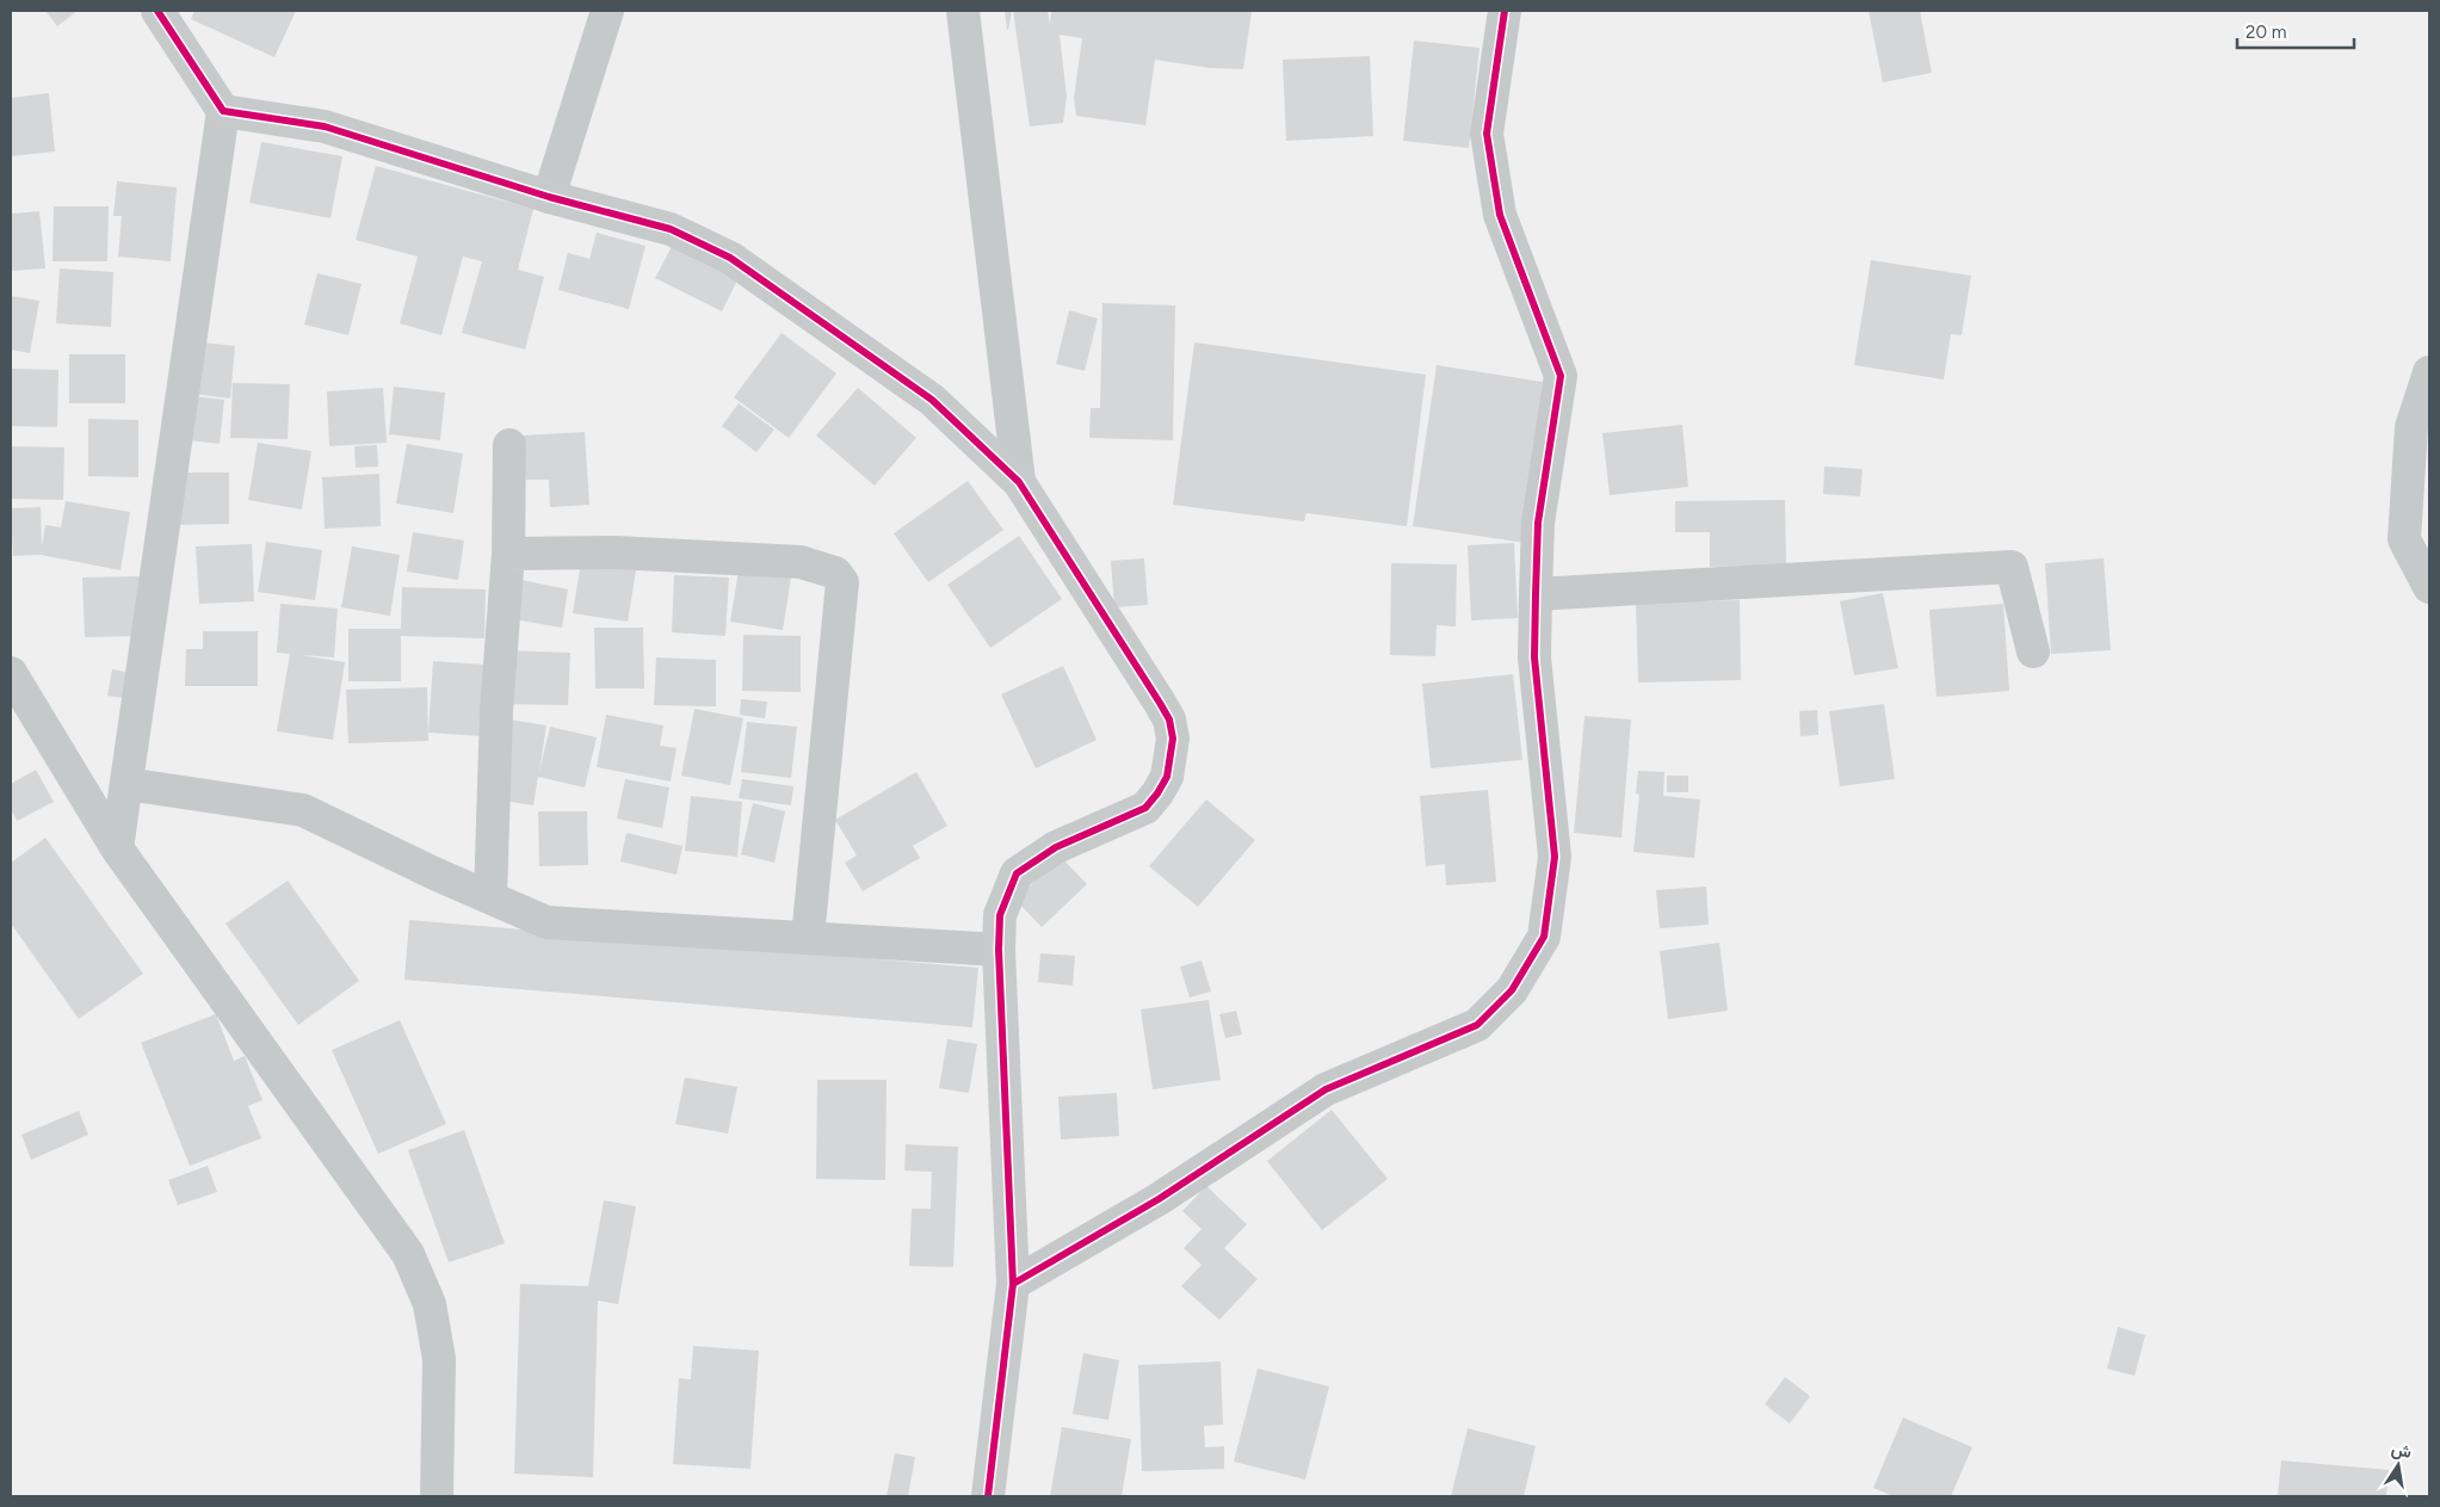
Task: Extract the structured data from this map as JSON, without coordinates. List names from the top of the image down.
{
  "scale_bar": "20 m",
  "north": "top"
}
